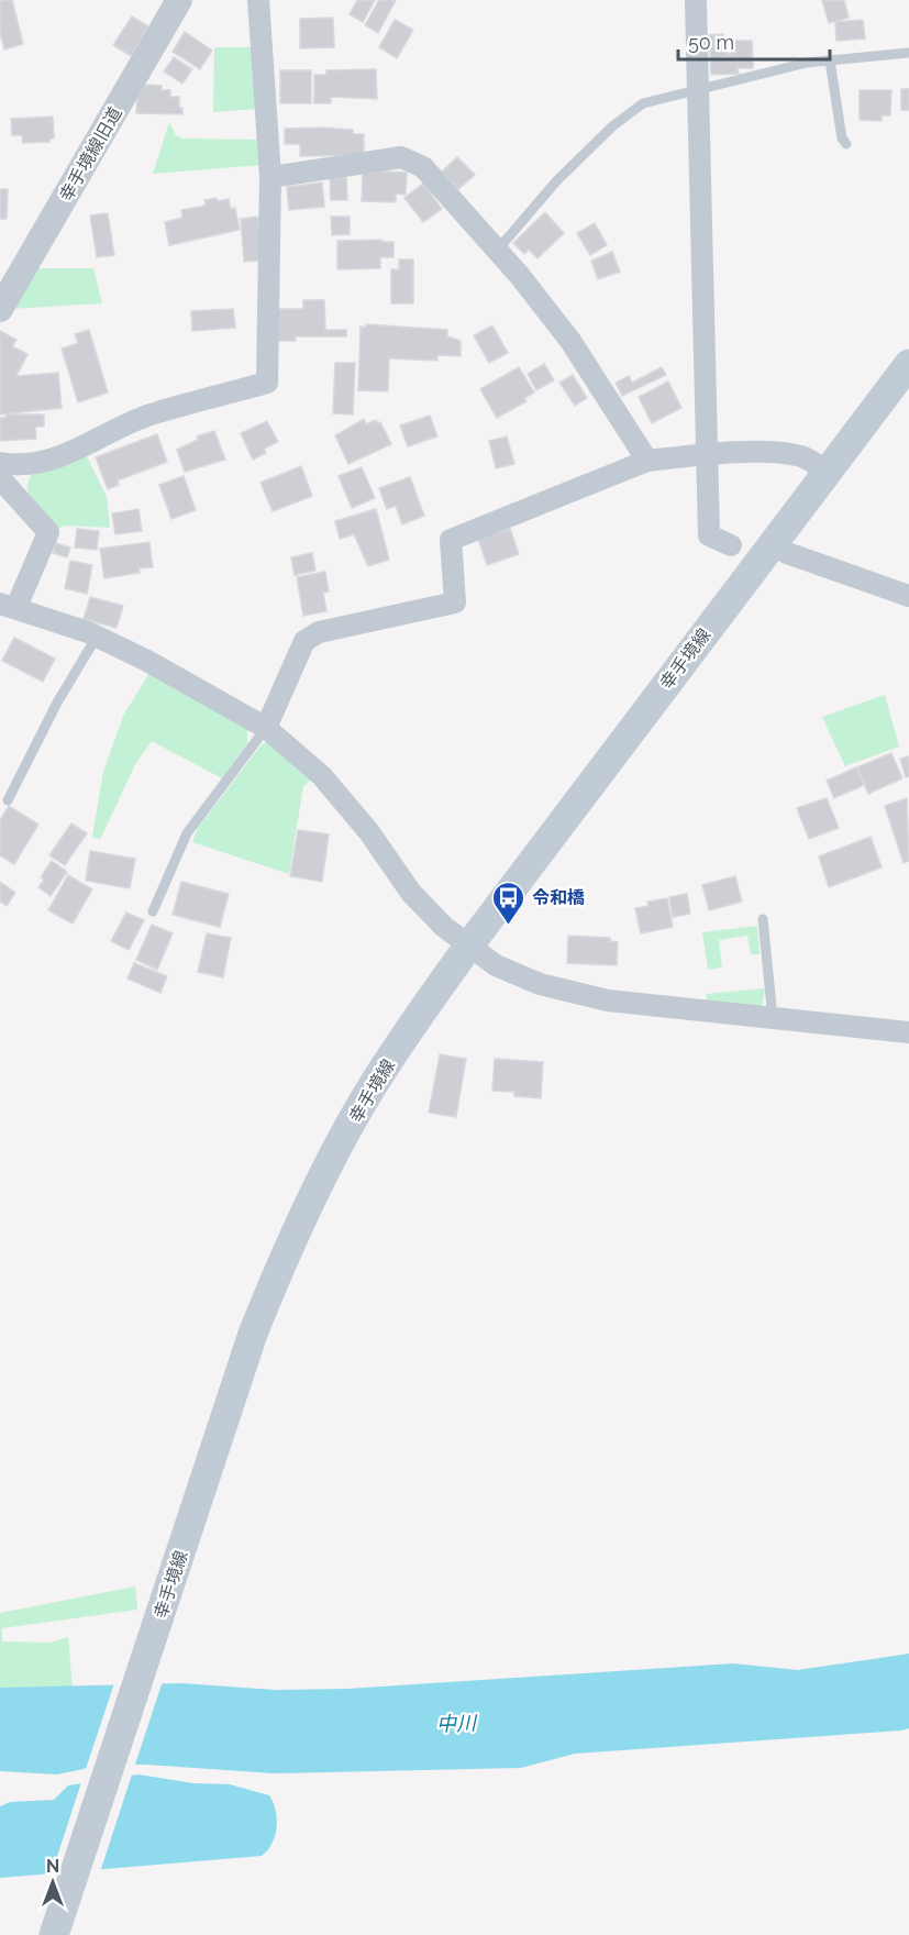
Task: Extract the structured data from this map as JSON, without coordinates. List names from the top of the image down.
{
  "streets": {
    "main road": ["幸手境線"],
    "street": ["幸手境線旧道"]
  },
  "water": ["中川"],
  "places": {
    "bus stop": ["令和橋"]
  },
  "scale_bar": "50 m",
  "north": "top"
}
